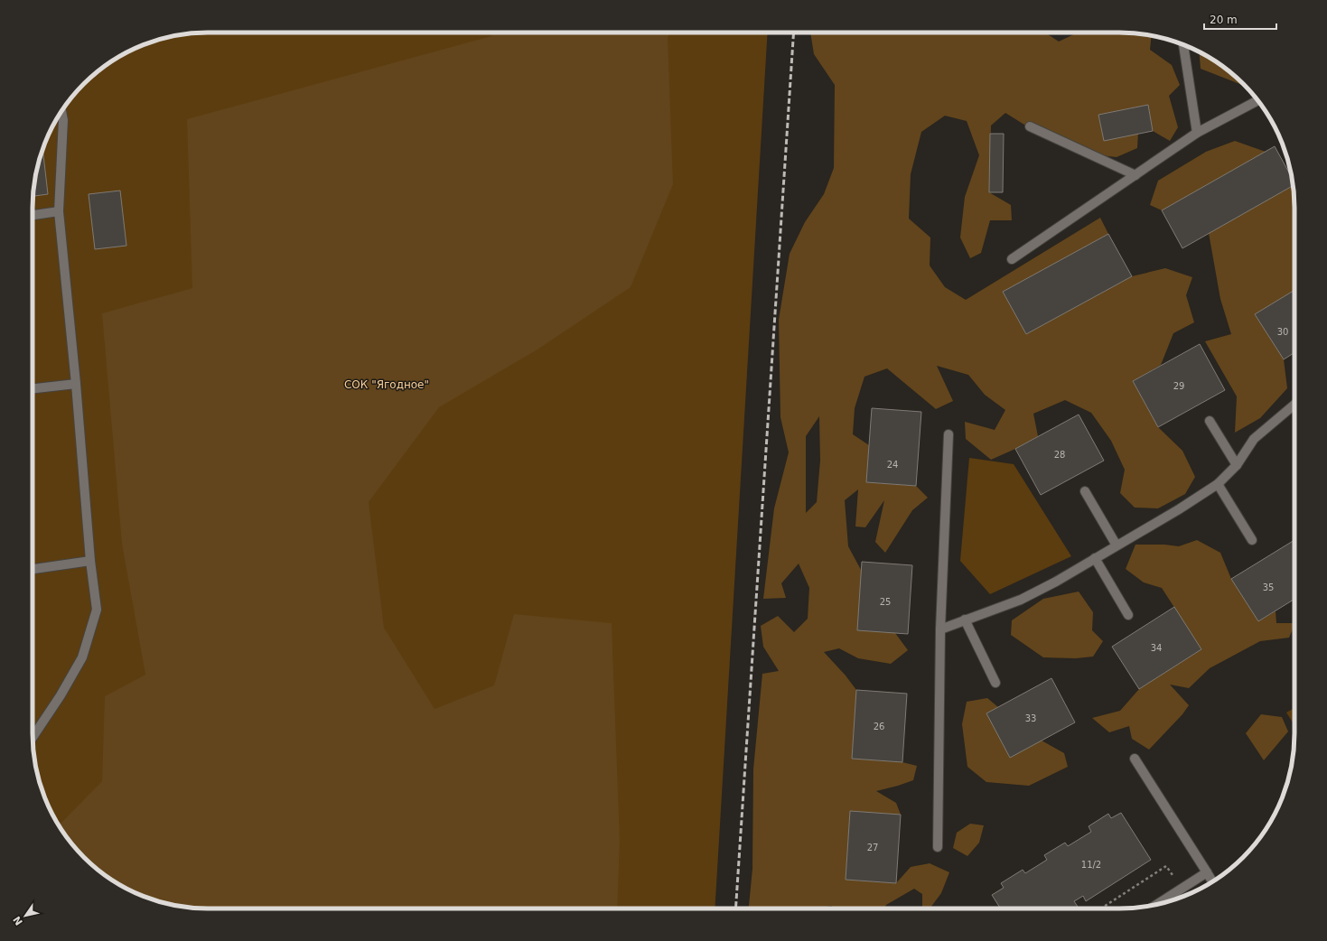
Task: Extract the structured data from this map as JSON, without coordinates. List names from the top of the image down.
{
  "parks": ["СОК \"Ягодное\""],
  "house_numbers": [
    "30",
    "29",
    "28",
    "24",
    "35",
    "25",
    "34",
    "33",
    "26",
    "27",
    "11/2"
  ],
  "scale_bar": "20 m",
  "north": "bottom left"
}
